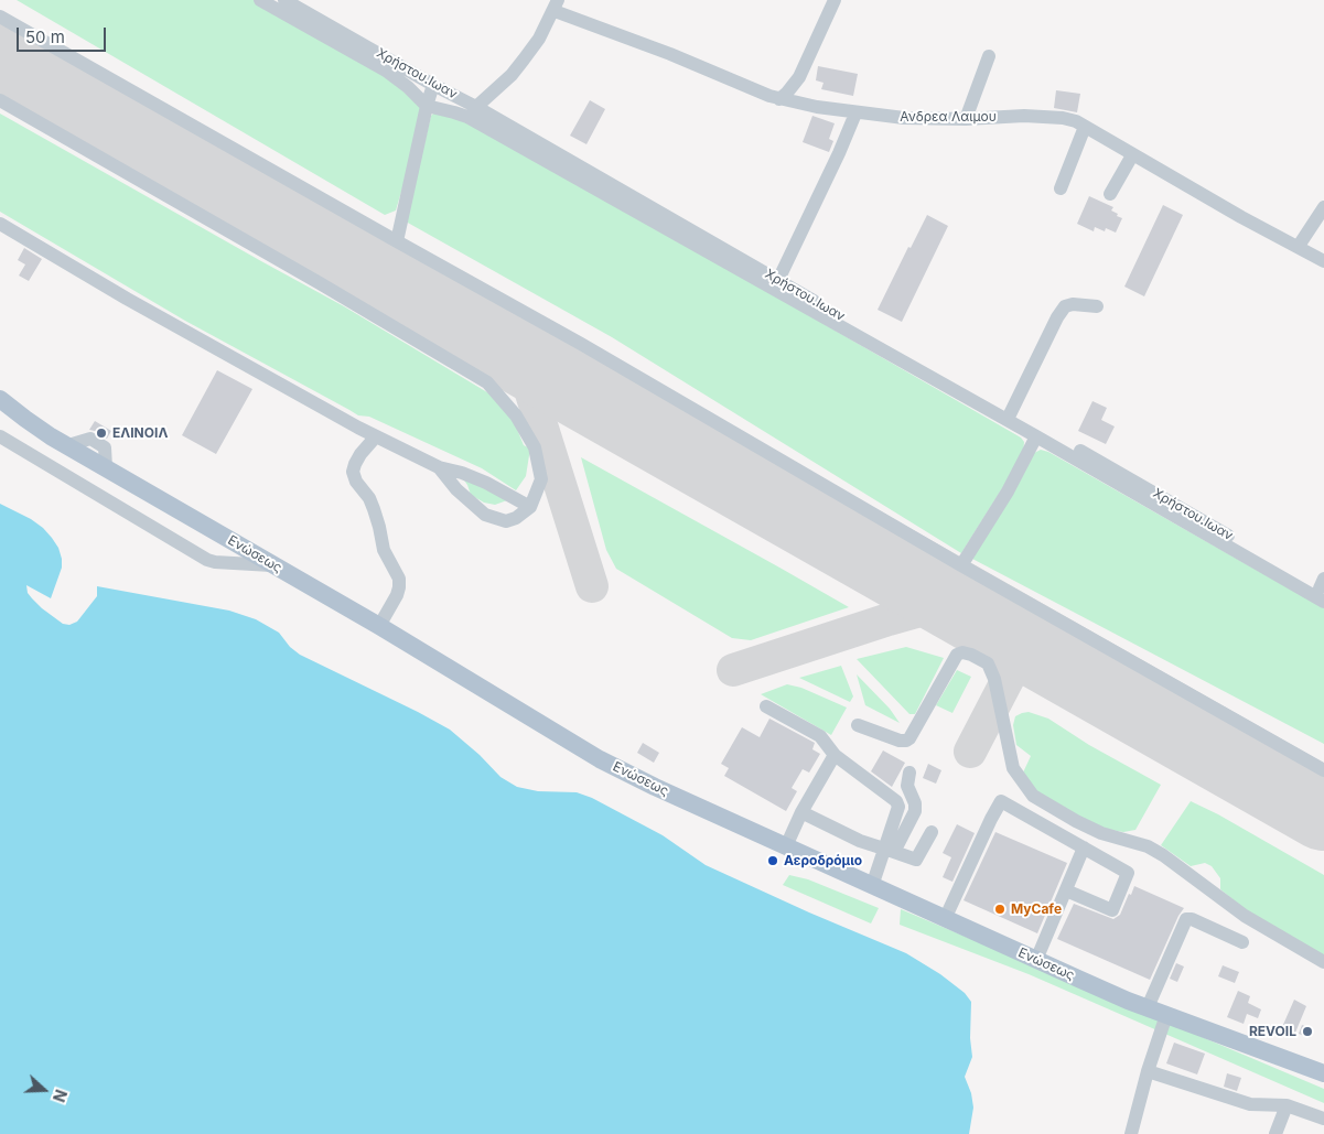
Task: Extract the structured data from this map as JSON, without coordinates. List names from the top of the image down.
{
  "streets": {
    "main road": ["Ενώσεως"],
    "street": ["Χρήστου.Ιωαν", "Ανδρεα Λαιμου"]
  },
  "places": [
    "ΕΛΙΝΟΙΛ",
    "Αεροδρόμιο",
    "MyCafe",
    "REVOIL"
  ],
  "scale_bar": "50 m",
  "north": "right"
}
